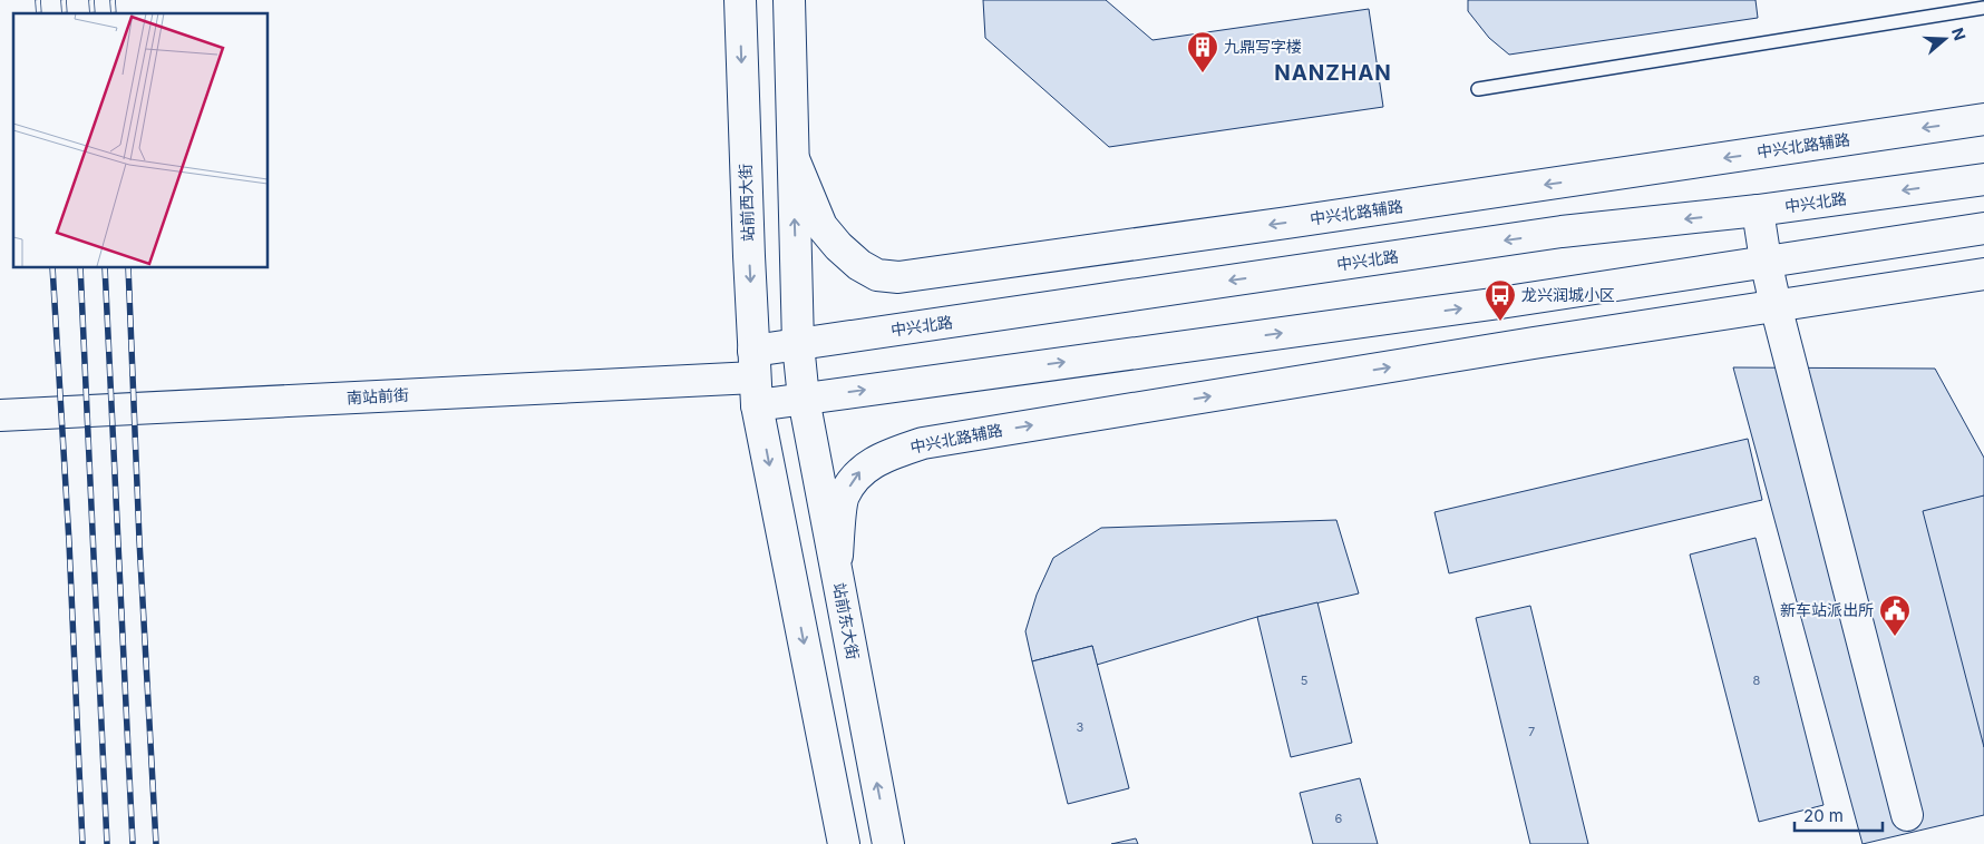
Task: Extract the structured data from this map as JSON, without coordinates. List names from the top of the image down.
{
  "streets": {
    "main road": [
      "中兴北路辅路",
      "站前西大街",
      "中兴北路",
      "南站前街",
      "站前东大街"
    ]
  },
  "crossings": [
    ["中兴北路辅路", "站前东大街"],
    ["站前西大街", "中兴北路"],
    ["站前西大街", "南站前街"],
    ["中兴北路", "南站前街"]
  ],
  "districts": ["NANZHAN"],
  "places": {
    "building": ["九鼎写字楼"],
    "bus stop": ["龙兴润城小区"],
    "public building": ["新车站派出所"]
  },
  "house_numbers": [
    "5",
    "8",
    "3",
    "7",
    "6"
  ],
  "scale_bar": "20 m",
  "north": "right"
}
